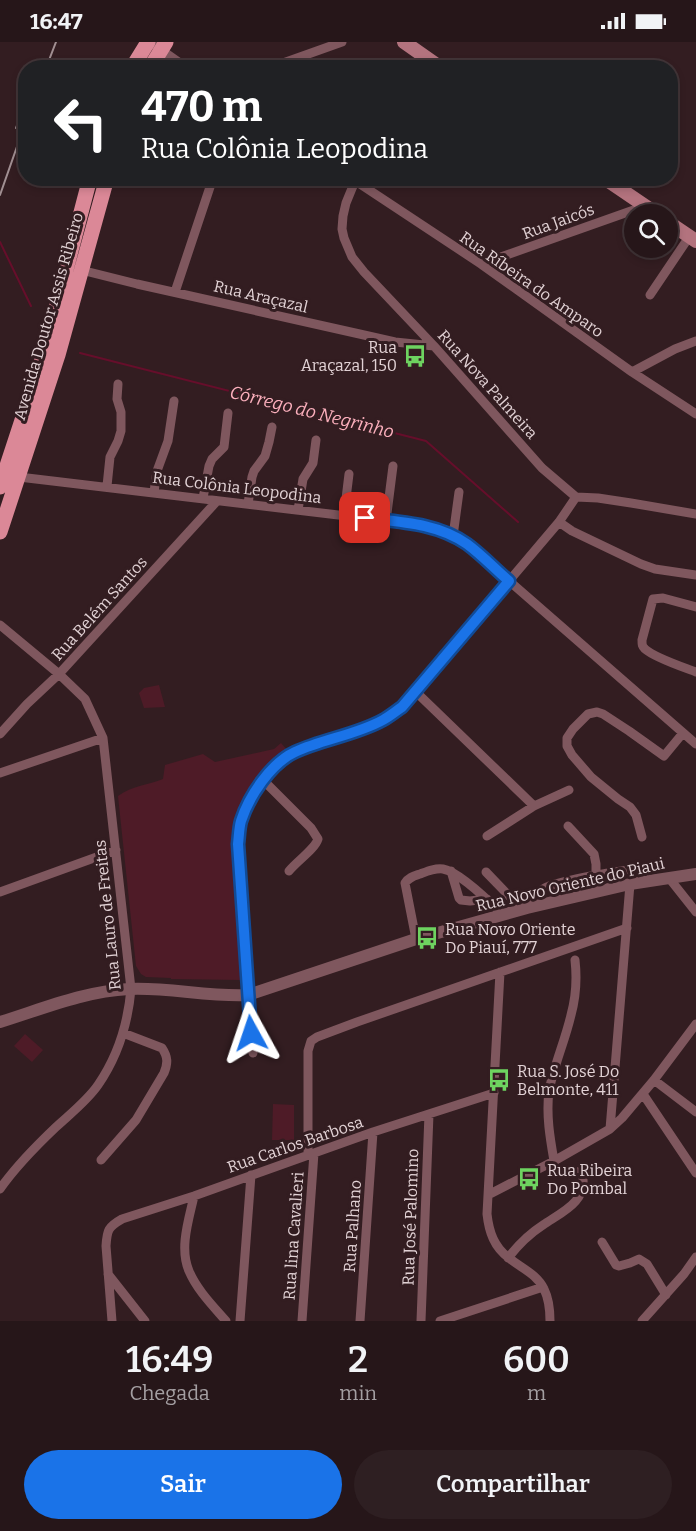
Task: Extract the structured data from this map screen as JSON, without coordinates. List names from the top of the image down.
{
  "streets": {
    "main road": ["Avenida Doutor Assis Ribeiro"],
    "street": [
      "Rua Jaicós",
      "Rua Ríbeira do Amparo",
      "Rua Araçazal",
      "Rua Nova Palmeira",
      "Rua Colônia Leopodina",
      "Rua Belém Santos",
      "Rua Novo Oriente do Piaui",
      "Rua Lauro de Freitas",
      "Rua Carlos Barbosa",
      "Rua José Palomino",
      "Rua Palhano",
      "Rua lina Cavalieri"
    ]
  },
  "crossings": [
    ["Rua Jaicós", "Rua Ríbeira do Amparo"],
    ["Rua Araçazal", "Avenida Doutor Assis Ribeiro"],
    ["Rua Araçazal", "Rua Nova Palmeira"],
    ["Avenida Doutor Assis Ribeiro", "Rua Colônia Leopodina"],
    ["Rua Colônia Leopodina", "Rua Belém Santos"],
    ["Rua Belém Santos", "Rua Lauro de Freitas"],
    ["Rua Novo Oriente do Piaui", "Rua Lauro de Freitas"],
    ["Rua Carlos Barbosa", "Rua José Palomino"],
    ["Rua Carlos Barbosa", "Rua Palhano"],
    ["Rua Carlos Barbosa", "Rua lina Cavalieri"]
  ],
  "water": ["Córrego do Negrinho"],
  "places": {
    "bus stop": [
      "Rua Araçazal, 150",
      "Rua Novo Oriente Do Piauí, 777",
      "Rua S. José Do Belmonte, 411",
      "Rua Ribeira Do Pombal"
    ]
  },
  "page": {
    "status": "16:47",
    "turn": ["470 m", "Rua Colônia Leopodina"],
    "eta": [
      "16:49",
      "Chegada",
      "2",
      "min",
      "600",
      "m"
    ],
    "buttons": ["Sair", "Compartilhar"]
  }
}
